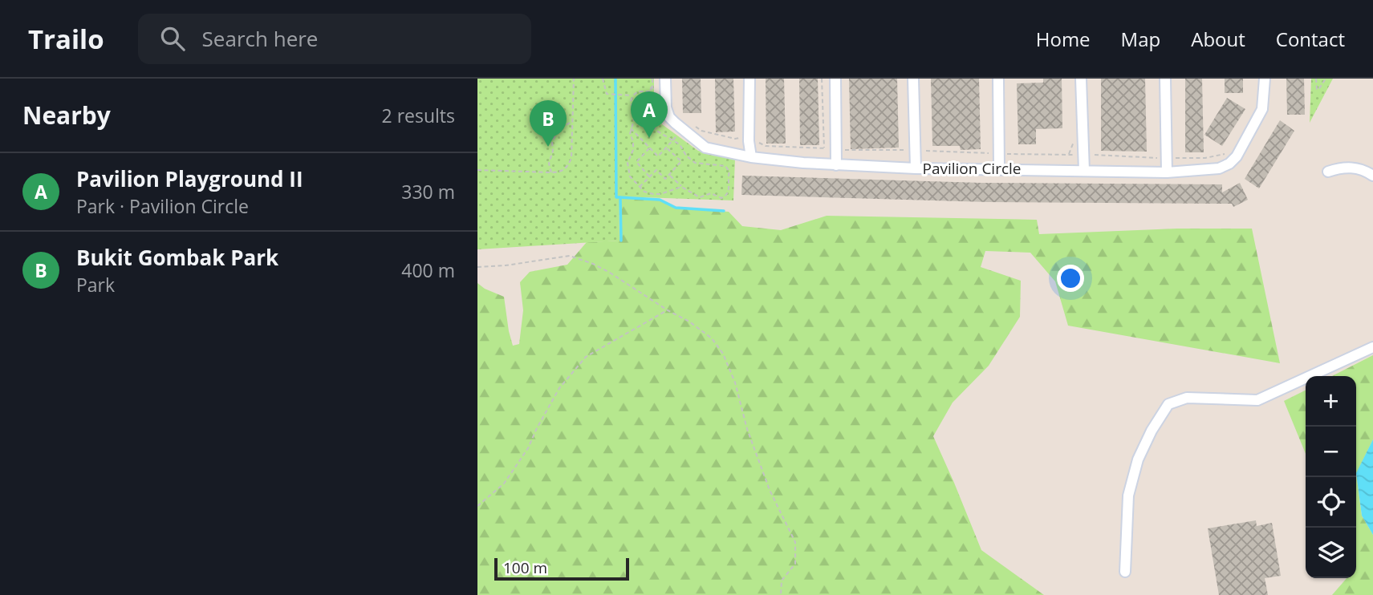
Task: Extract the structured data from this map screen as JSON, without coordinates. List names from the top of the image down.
{
  "streets": {
    "street": ["Pavilion Circle"]
  },
  "scale_bar": "100 m",
  "page": {
    "header": "Trailo",
    "search": "Search here",
    "nav": [
      "Home",
      "Map",
      "About",
      "Contact"
    ],
    "heading": ["Nearby", "2 results"],
    "pins": ["A", "B"],
    "list": [
      {
        "mark": "A",
        "name": "Pavilion Playground II",
        "note": "Park · Pavilion Circle",
        "value": "330 m"
      },
      {
        "mark": "B",
        "name": "Bukit Gombak Park",
        "note": "Park",
        "value": "400 m"
      }
    ],
    "map_buttons": ["+", "−"],
    "scale": "100 m"
  }
}
